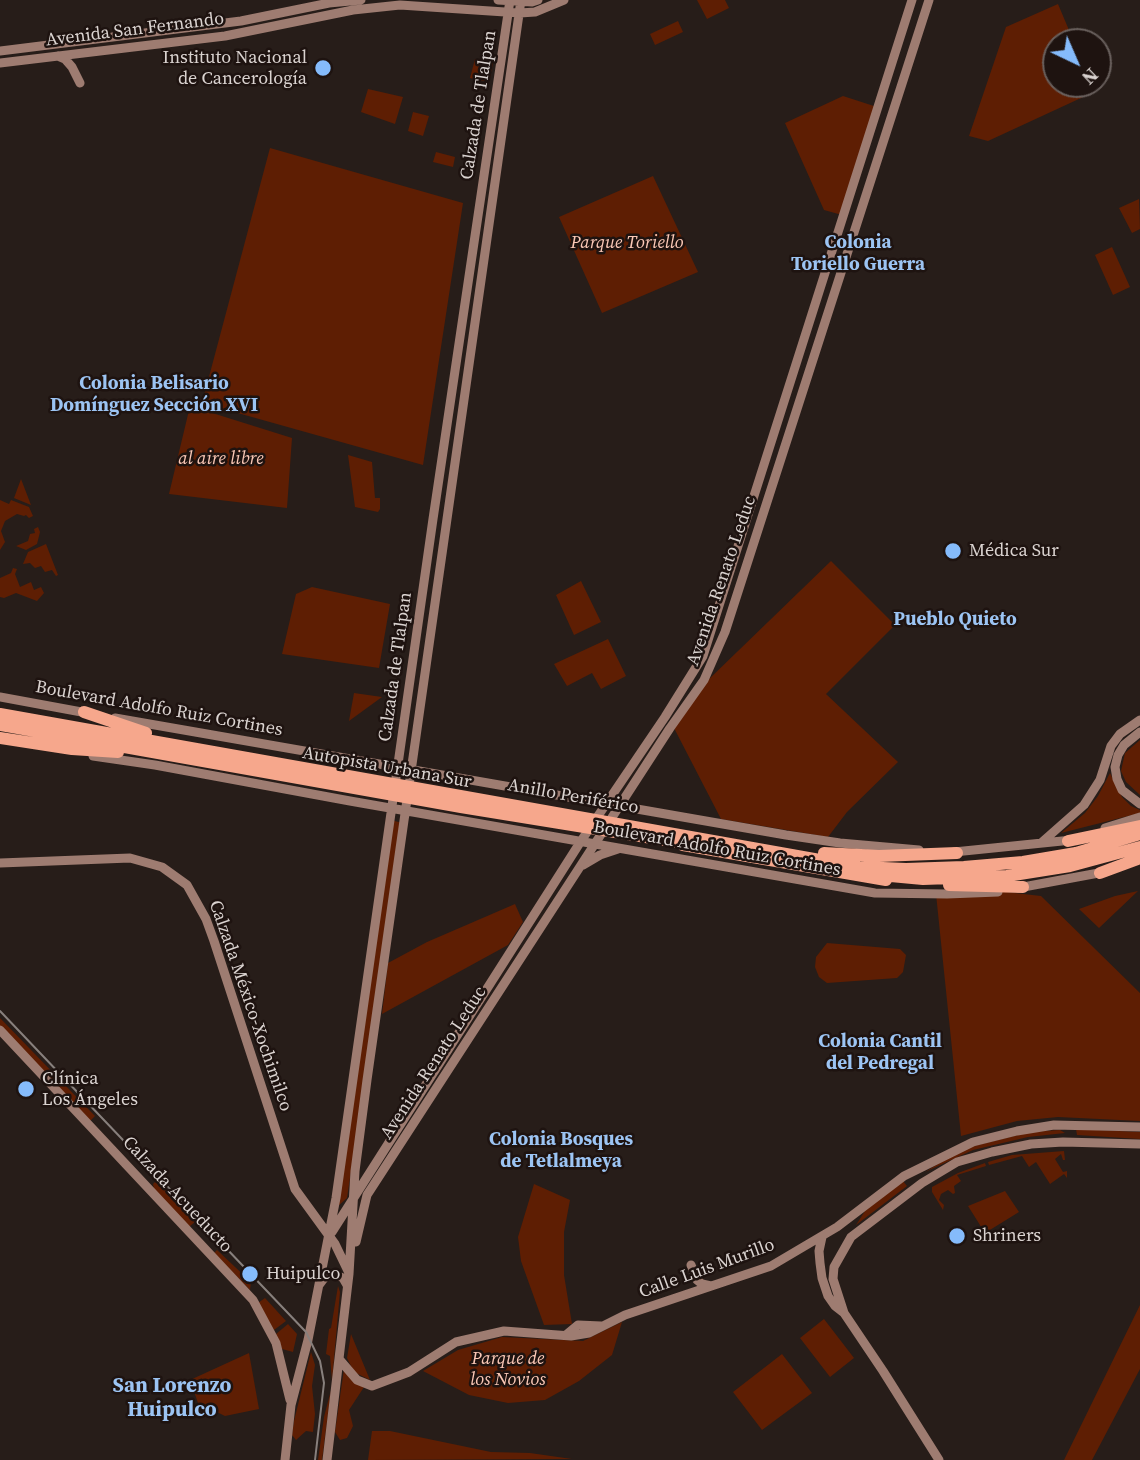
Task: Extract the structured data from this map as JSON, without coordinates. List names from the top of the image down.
{
  "streets": {
    "highway": ["Autopista Urbana Sur", "Anillo Periférico"],
    "main road": [
      "Avenida San Fernando",
      "Calzada de Tlalpan",
      "Avenida Renato Leduc",
      "Boulevard Adolfo Ruiz Cortines",
      "Calzada México-Xochimilco",
      "Calzada Acueducto",
      "Calle Luis Murillo"
    ]
  },
  "crossings": [
    ["Avenida San Fernando", "Calzada de Tlalpan"],
    ["Calzada de Tlalpan", "Avenida Renato Leduc"],
    ["Calzada de Tlalpan", "Boulevard Adolfo Ruiz Cortines"],
    ["Calzada de Tlalpan", "Calzada México-Xochimilco"],
    ["Calzada de Tlalpan", "Calzada Acueducto"],
    ["Calzada de Tlalpan", "Calle Luis Murillo"],
    ["Avenida Renato Leduc", "Boulevard Adolfo Ruiz Cortines"],
    ["Avenida Renato Leduc", "Calzada México-Xochimilco"],
    ["Autopista Urbana Sur", "Anillo Periférico"]
  ],
  "districts": [
    "Colonia Toriello Guerra",
    "Colonia Belisario Domínguez Sección XVI",
    "Pueblo Quieto",
    "Colonia Cantil del Pedregal",
    "Colonia Bosques de Tetlalmeya",
    "San Lorenzo Huipulco"
  ],
  "parks": ["Parque Toriello", "al aire libre", "Parque de los Novios"],
  "places": [
    "Instituto Nacional de Cancerología",
    "Médica Sur",
    "Clínica Los Ángeles",
    "Shriners",
    "Huipulco"
  ],
  "north": "bottom right"
}
